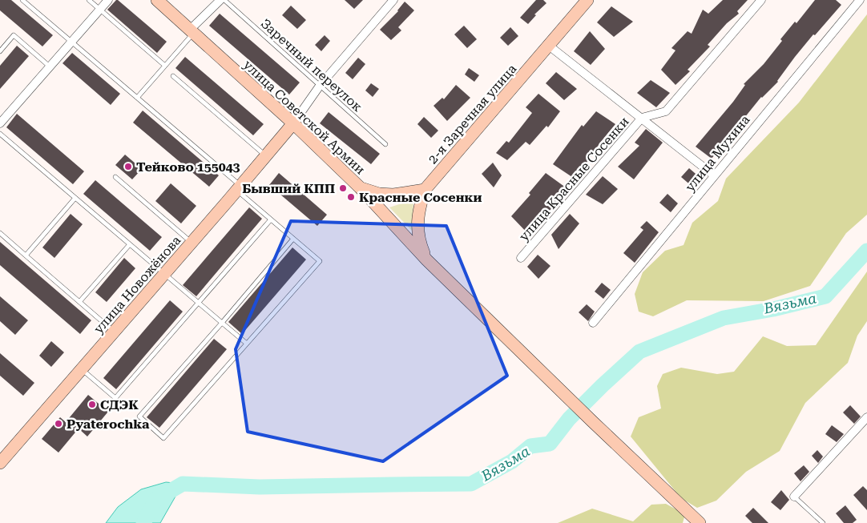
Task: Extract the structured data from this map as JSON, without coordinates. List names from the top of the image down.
{
  "streets": {
    "street": [
      "2-я Заречная улица",
      "улица Советской Армии",
      "улица Мухина",
      "улица Красные Сосенки",
      "улица Новожёнова"
    ],
    "lane": ["Заречный переулок"]
  },
  "crossings": [
    ["2-я Заречная улица", "улица Советской Армии"],
    ["улица Советской Армии", "улица Новожёнова"]
  ],
  "water": ["Вязьма"],
  "places": [
    "Тейково 155043",
    "Бывший КПП",
    "Красные Сосенки",
    "СДЭК",
    "Pyaterochka"
  ]
}
